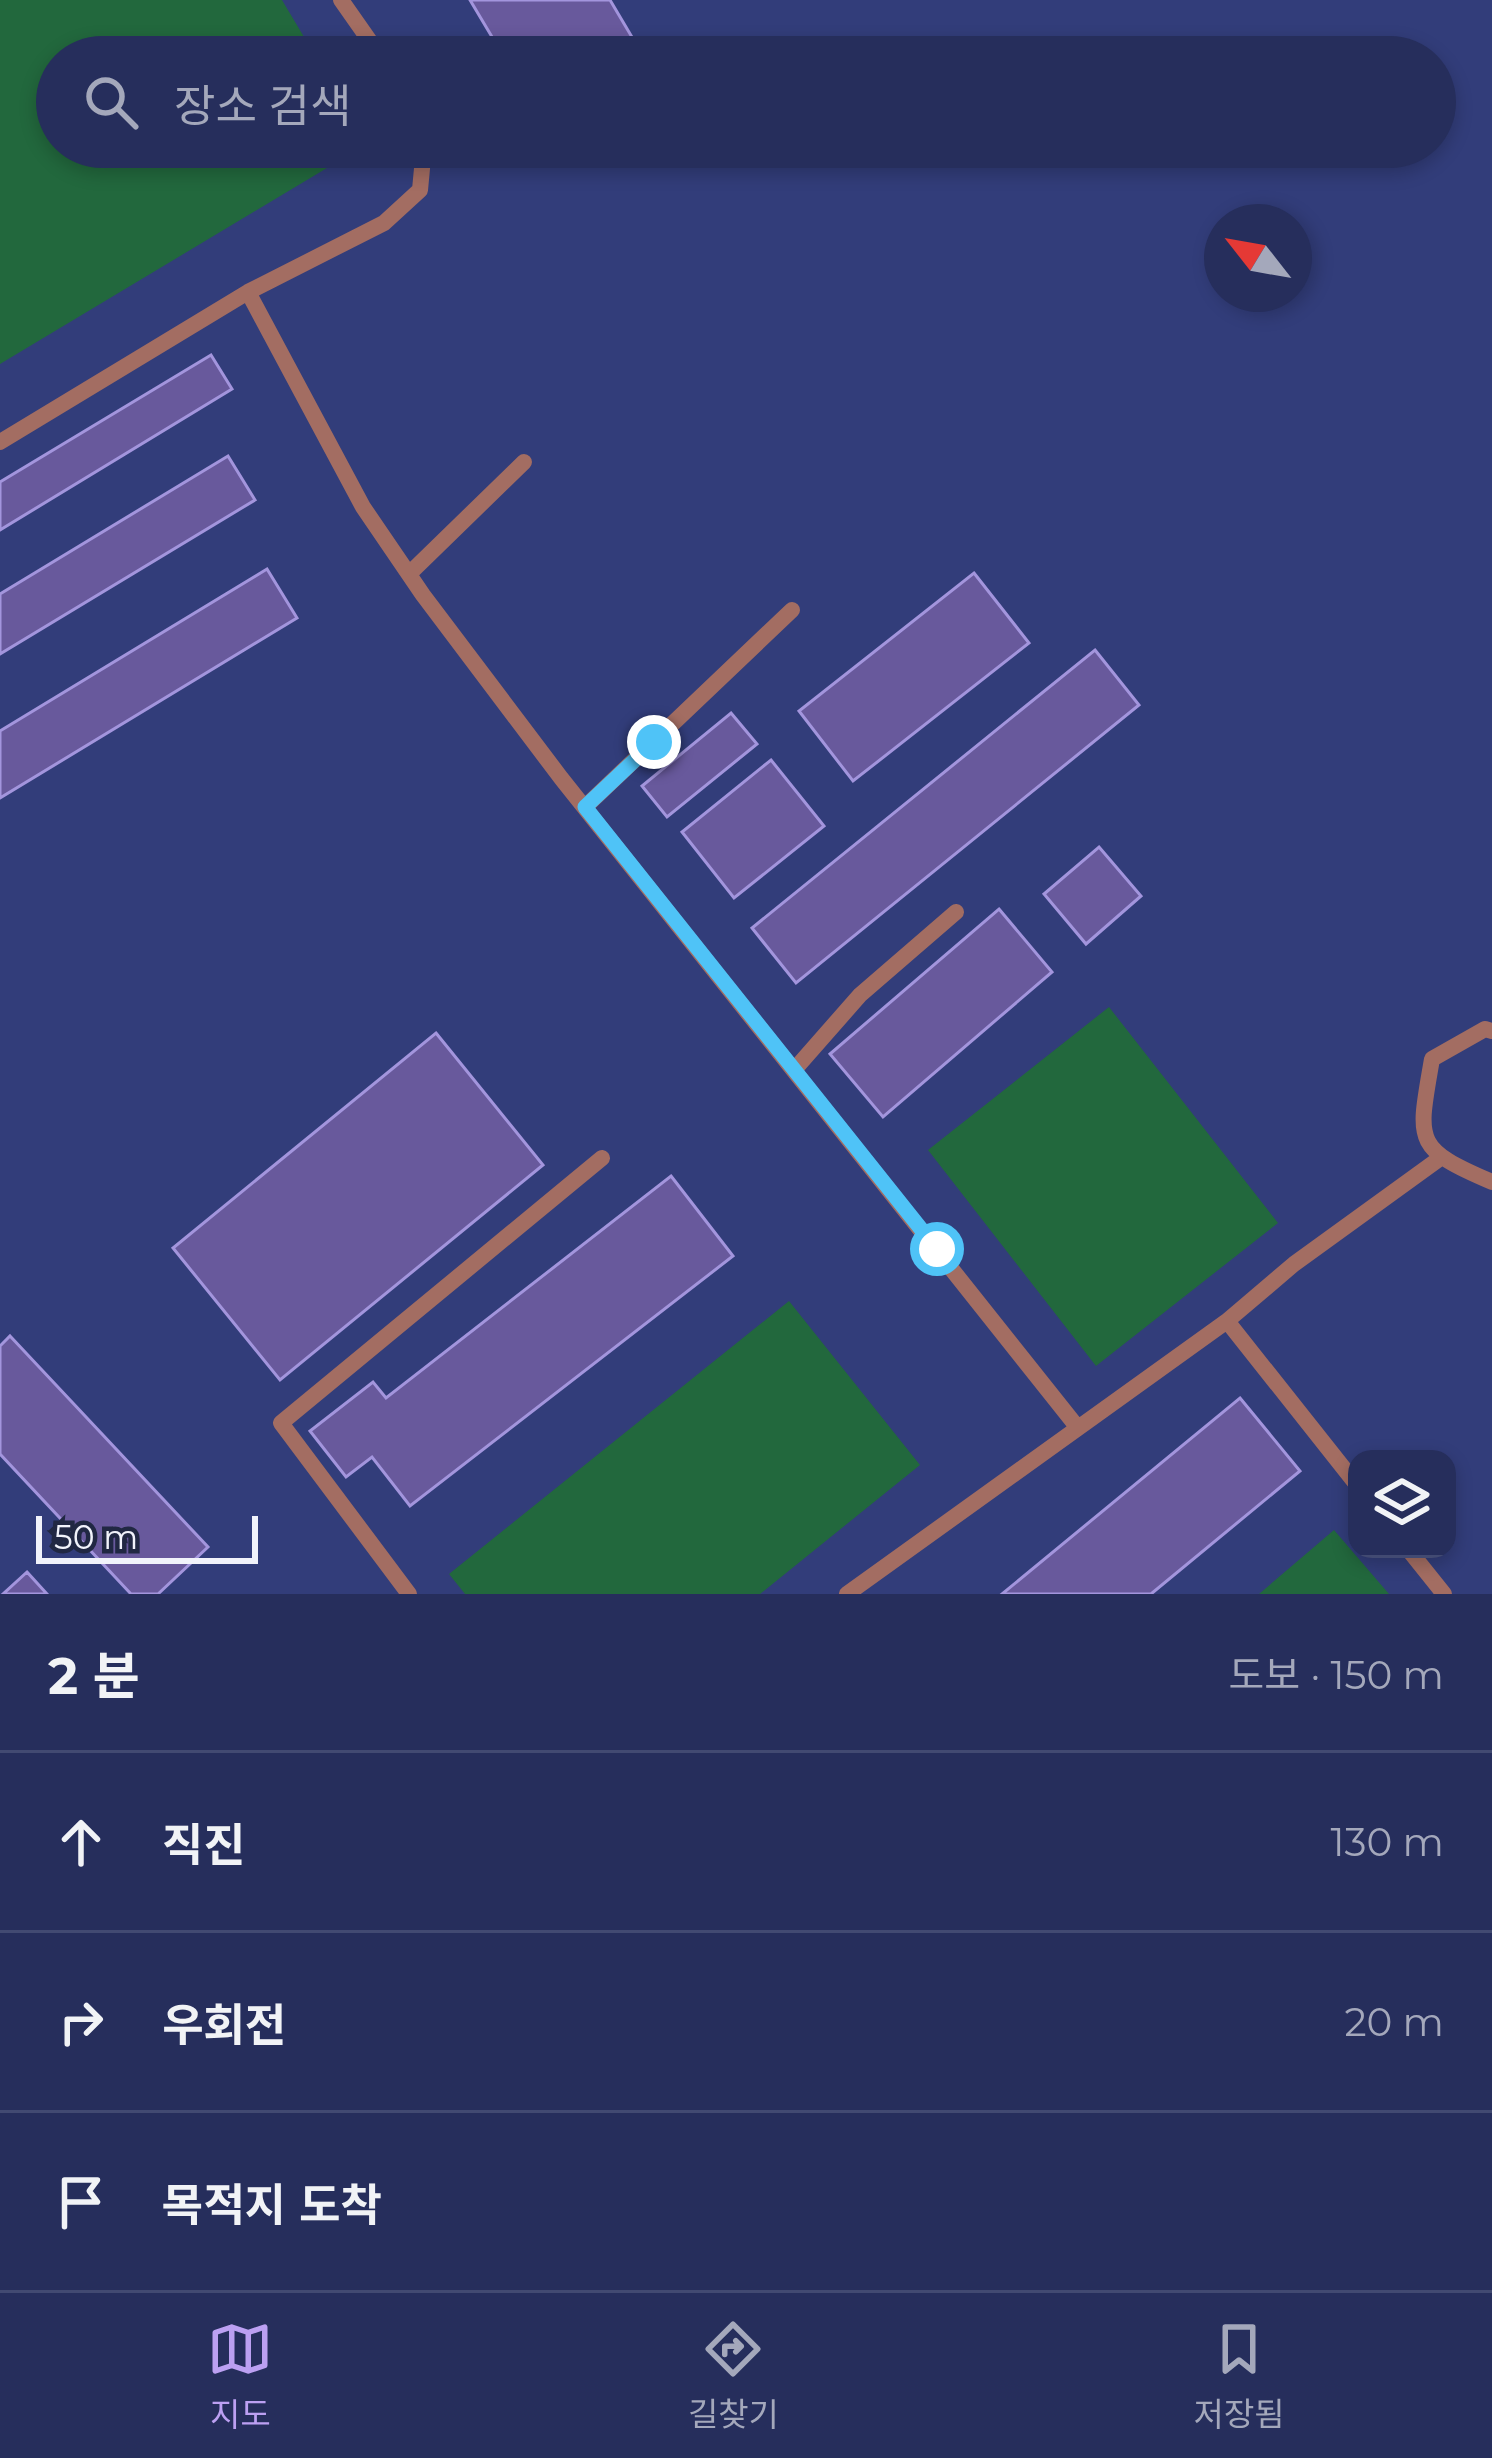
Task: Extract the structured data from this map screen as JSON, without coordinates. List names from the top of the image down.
{
  "scale_bar": "50 m",
  "north": "top left",
  "page": {
    "search": "장소 검색",
    "scale": "50 m",
    "heading": ["2 분", "도보 · 150 m"],
    "list": [
      ["직진", "130 m"],
      ["우회전", "20 m"],
      "목적지 도착"
    ],
    "nav": ["지도", "길찾기", "저장됨"]
  }
}
